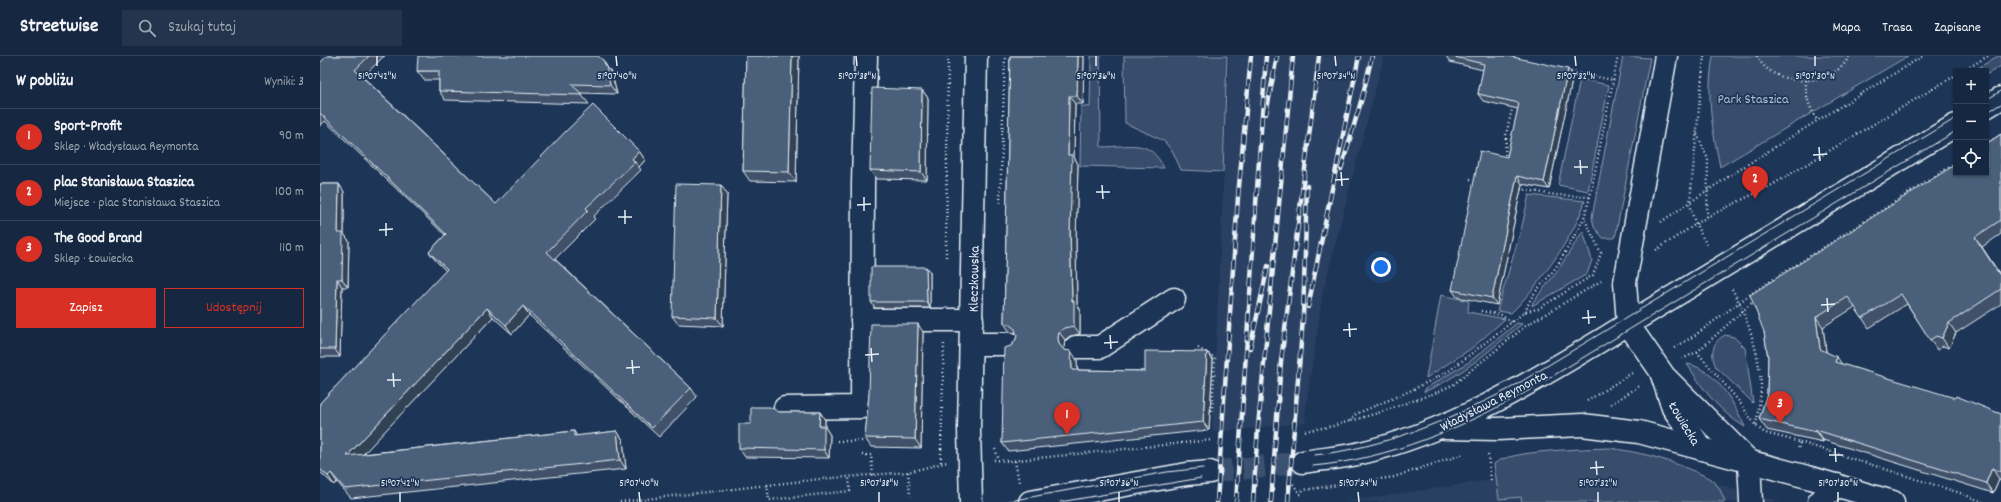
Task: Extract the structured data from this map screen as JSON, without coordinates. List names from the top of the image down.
{
  "streets": {
    "street": ["Kleczkowska", "Władysława Reymonta", "Łowiecka"]
  },
  "crossings": [
    ["Władysława Reymonta", "Łowiecka"]
  ],
  "parks": ["Park Staszica"],
  "page": {
    "header": "Streetwise",
    "search": "Szukaj tutaj",
    "nav": ["Mapa", "Trasa", "Zapisane"],
    "heading": ["W pobliżu", "Wyniki: 3"],
    "map_buttons": ["+", "−"],
    "list": [
      {
        "mark": "1",
        "name": "Sport-Profit",
        "note": "Sklep · Władysława Reymonta",
        "value": "90 m"
      },
      {
        "mark": "2",
        "name": "plac Stanisława Staszica",
        "note": "Miejsce · plac Stanisława Staszica",
        "value": "100 m"
      },
      {
        "mark": "3",
        "name": "The Good Brand",
        "note": "Sklep · Łowiecka",
        "value": "110 m"
      }
    ],
    "pins": ["2", "3", "1"],
    "buttons": ["Zapisz", "Udostępnij"]
  },
  "coordinates": [
    "51°07'42\"N",
    "51°07'40\"N",
    "51°07'38\"N",
    "51°07'36\"N",
    "51°07'34\"N",
    "51°07'32\"N",
    "51°07'30\"N"
  ]
}
